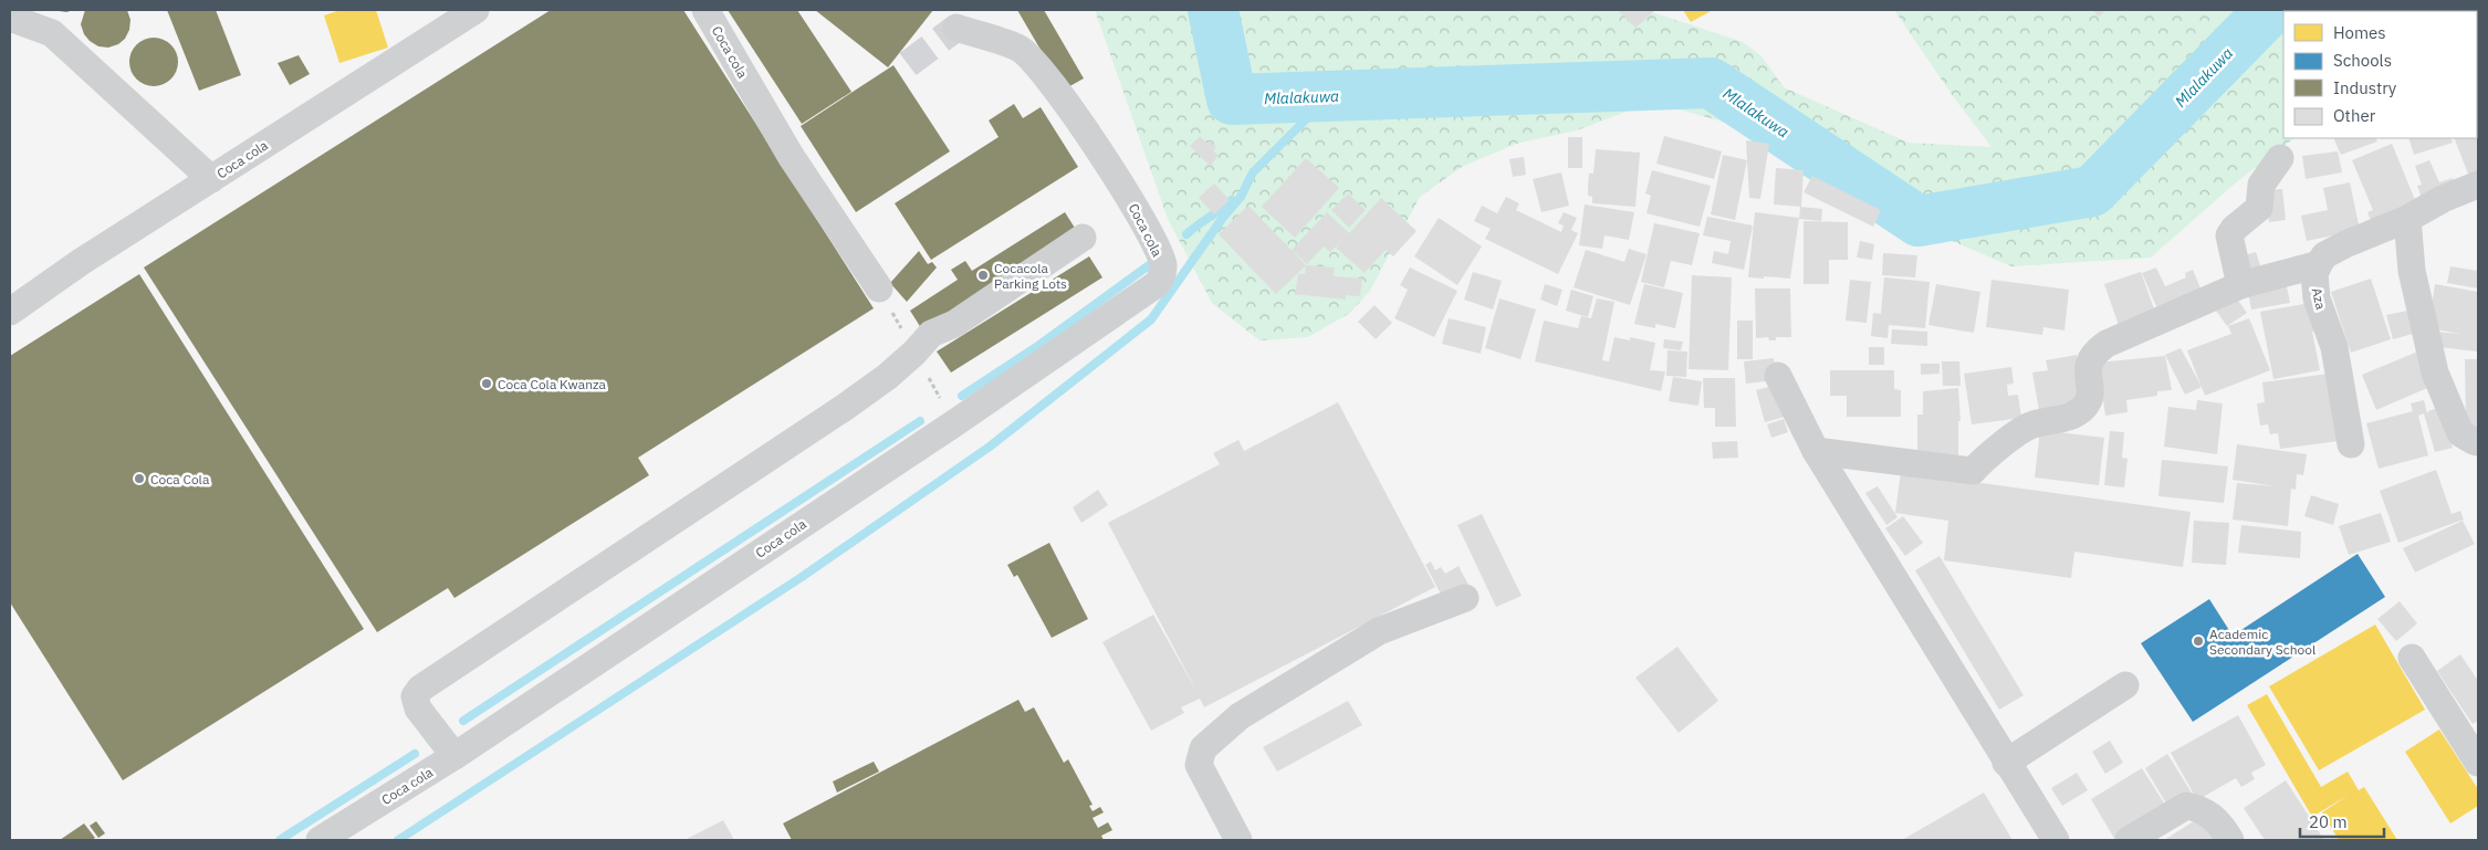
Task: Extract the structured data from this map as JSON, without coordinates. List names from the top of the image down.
{
  "streets": {
    "street": ["Coca cola", "Aza"]
  },
  "water": ["Mlalakuwa"],
  "places": [
    "Cocacola Parking Lots",
    "Coca Cola Kwanza",
    "Coca Cola",
    "Academic Secondary School"
  ],
  "legend": [
    "Homes",
    "Schools",
    "Industry",
    "Other"
  ],
  "scale_bar": "20 m"
}
